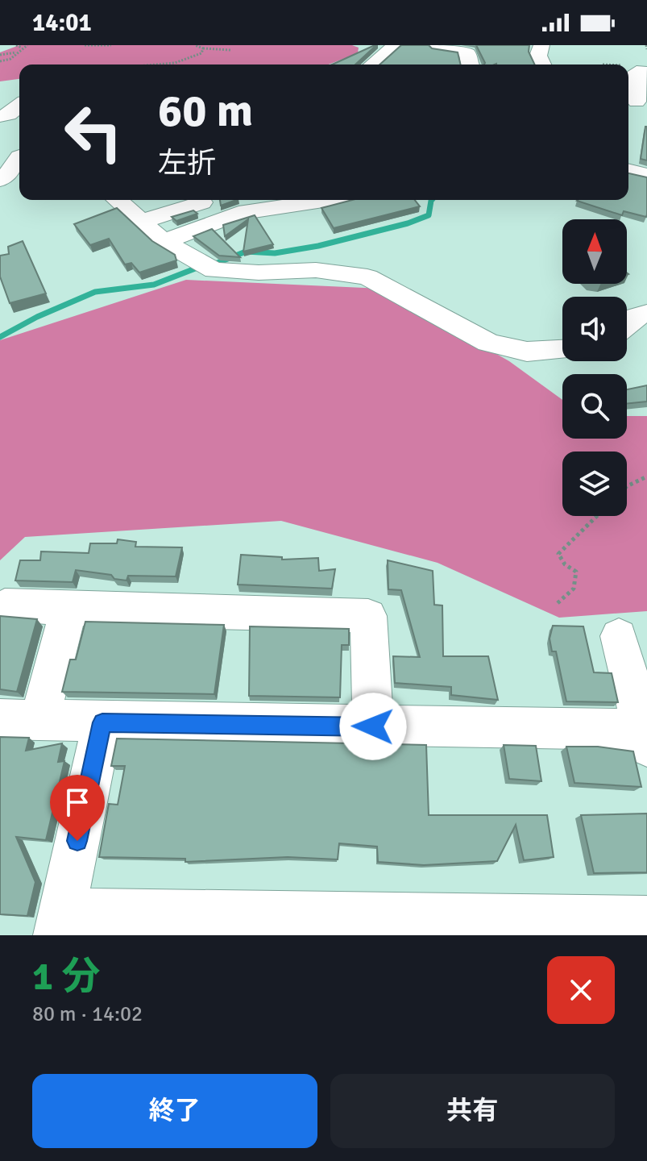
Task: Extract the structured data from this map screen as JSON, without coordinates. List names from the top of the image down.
{
  "north": "top",
  "page": {
    "status": "14:01",
    "turn": ["60 m", "左折"],
    "heading": ["1 分", "80 m · 14:02"],
    "buttons": ["終了", "共有"]
  }
}
